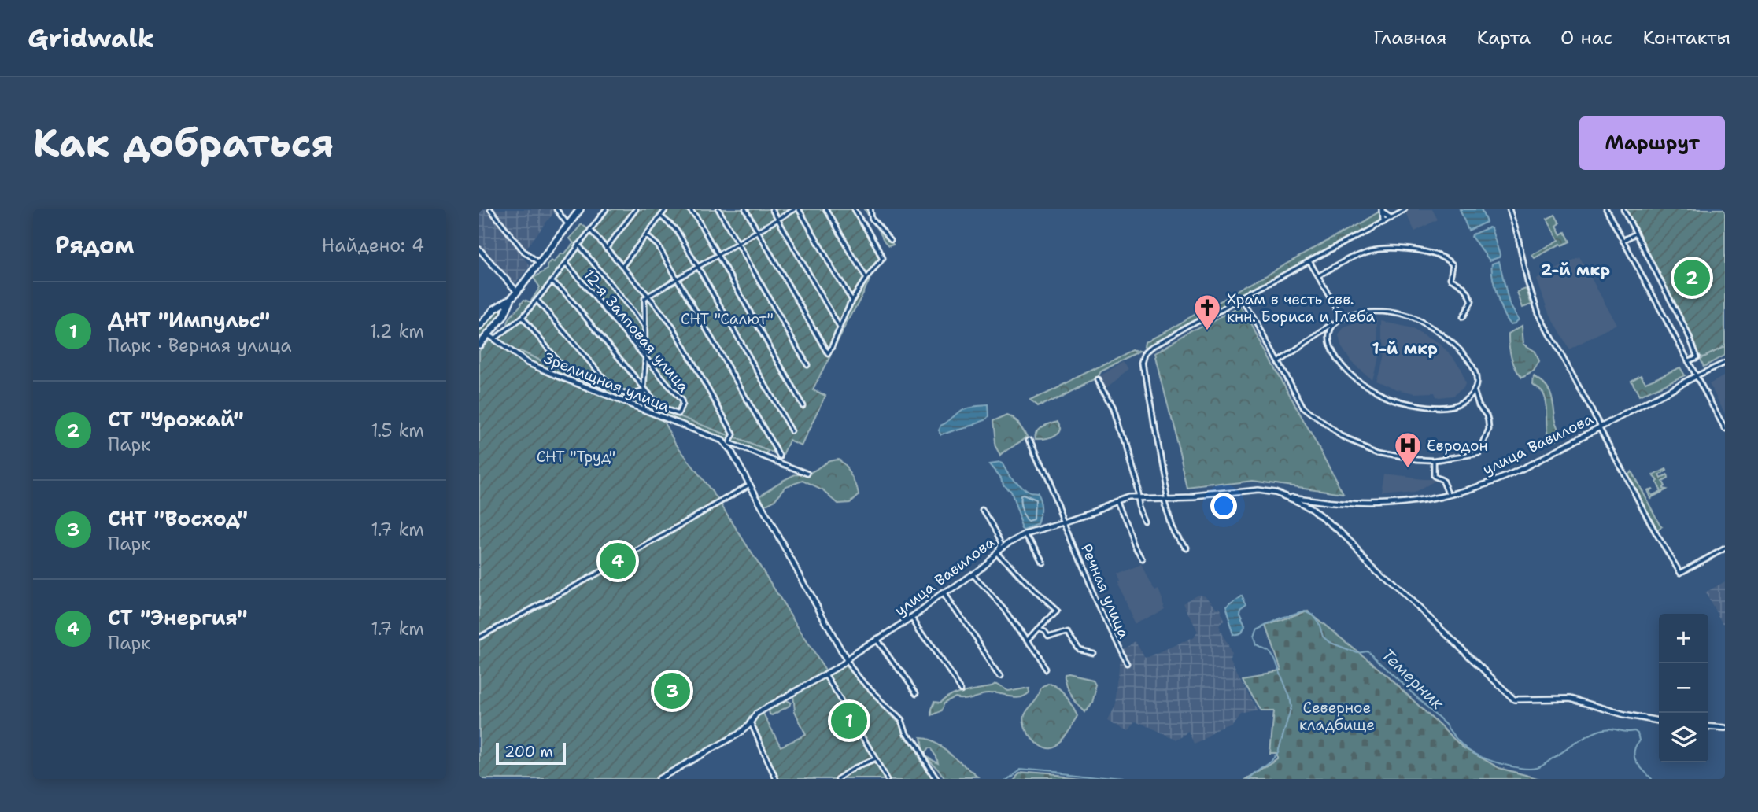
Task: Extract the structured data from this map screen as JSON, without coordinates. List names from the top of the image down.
{
  "streets": {
    "street": [
      "12-я Залповая улица",
      "Зрелищная улица",
      "улица Вавилова",
      "Речная улица"
    ]
  },
  "crossings": [
    ["улица Вавилова", "Речная улица"]
  ],
  "districts": ["2-й мкр", "1-й мкр"],
  "water": ["Темерник"],
  "parks": ["СНТ \"Салют\"", "СНТ \"Труд\"", "Северное кладбище"],
  "places": {
    "church": ["Храм в честь свв. кнн. Бориса и Глеба"],
    "hospital": ["Евродон"]
  },
  "scale_bar": "200 m",
  "page": {
    "header": "Gridwalk",
    "nav": [
      "Главная",
      "Карта",
      "О нас",
      "Контакты"
    ],
    "buttons": "Маршрут",
    "title": "Как добраться",
    "heading": ["Рядом", "Найдено: 4"],
    "pins": [
      "2",
      "4",
      "3",
      "1"
    ],
    "list": [
      {
        "mark": "1",
        "name": "ДНТ \"Импульс\"",
        "note": "Парк · Верная улица",
        "value": "1.2 km"
      },
      {
        "mark": "2",
        "name": "СТ \"Урожай\"",
        "note": "Парк",
        "value": "1.5 km"
      },
      {
        "mark": "3",
        "name": "СНТ \"Восход\"",
        "note": "Парк",
        "value": "1.7 km"
      },
      {
        "mark": "4",
        "name": "СТ \"Энергия\"",
        "note": "Парк",
        "value": "1.7 km"
      }
    ],
    "map_buttons": ["+", "−"],
    "scale": "200 m"
  }
}
